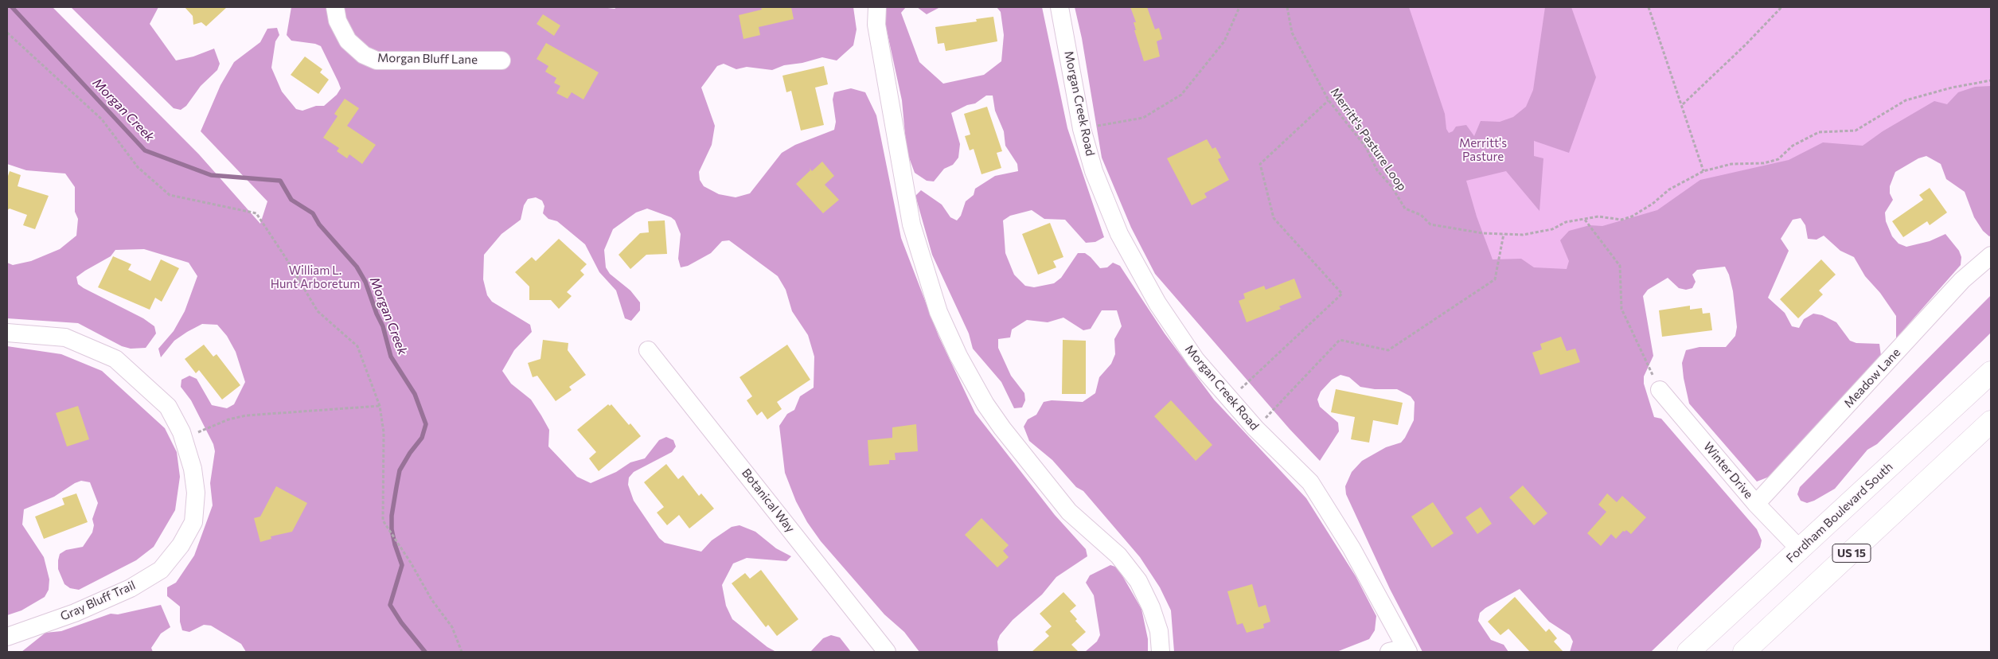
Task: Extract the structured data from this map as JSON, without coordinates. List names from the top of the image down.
{
  "streets": {
    "highway": ["Fordham Boulevard South", "US 15"],
    "street": [
      "Morgan Bluff Lane",
      "Morgan Creek Road",
      "Meadow Lane",
      "Winter Drive",
      "Botanical Way",
      "Gray Bluff Trail"
    ],
    "path": ["Merritt's Pasture Loop"]
  },
  "crossings": [
    ["Meadow Lane", "Winter Drive"],
    ["Winter Drive", "Fordham Boulevard South"]
  ],
  "water": ["Morgan Creek"],
  "parks": ["Merritt's Pasture", "William L. Hunt Arboretum"]
}
